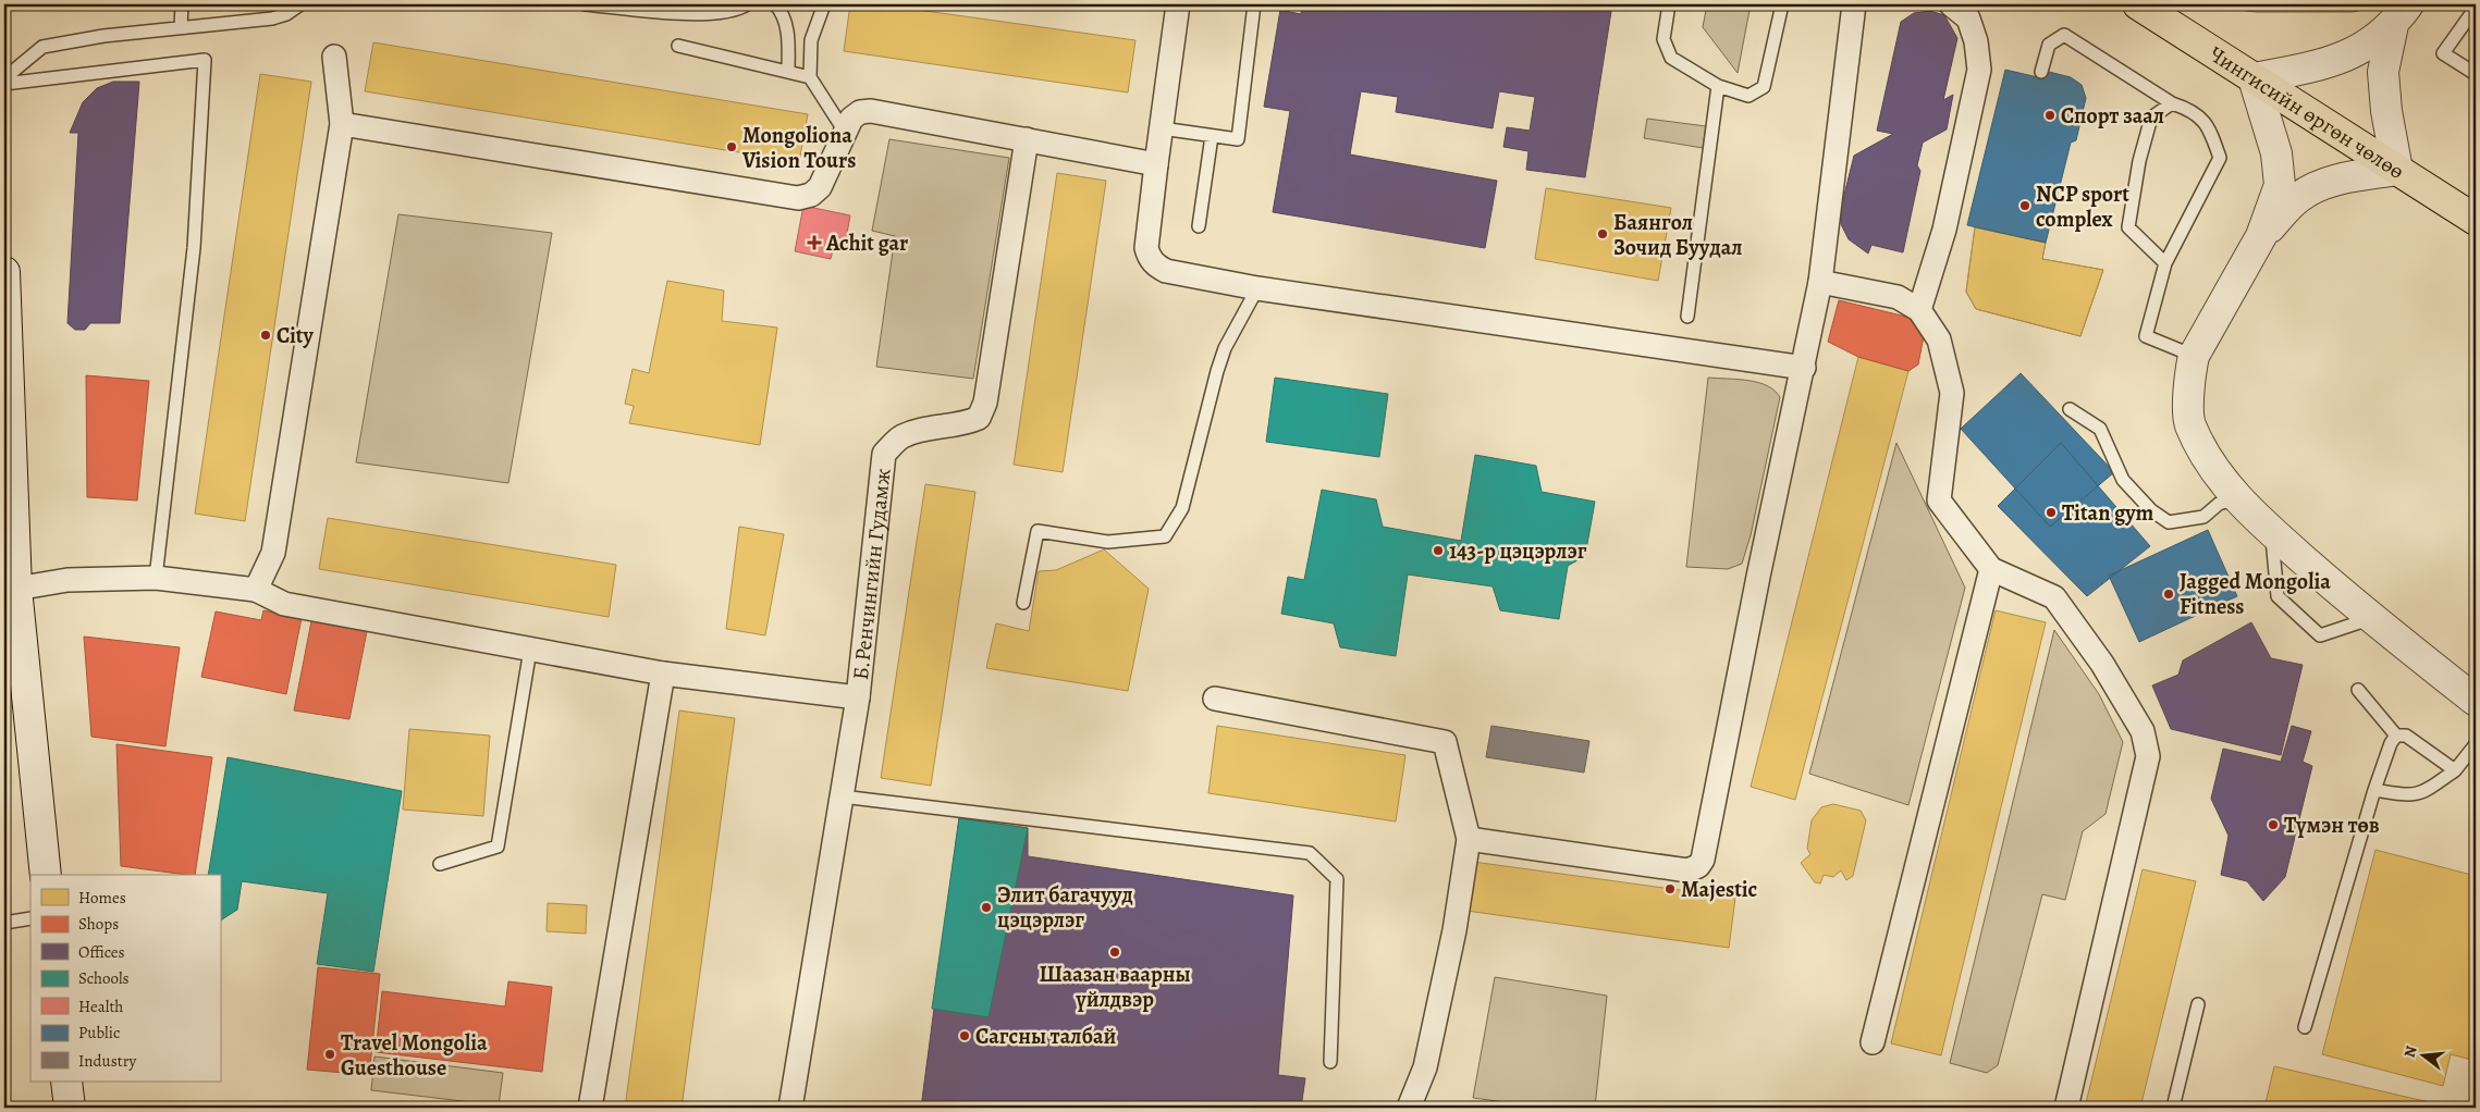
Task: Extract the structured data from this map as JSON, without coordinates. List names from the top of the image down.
{
  "streets": {
    "highway": ["Чингисийн өргөн чөлөө"],
    "street": ["Б.Ренчингийн Гудамж"]
  },
  "places": {
    "other": [
      "Спорт заал",
      "Mongoliona Vision Tours",
      "NCP sport complex",
      "Баянгол Зочид Буудал",
      "City",
      "Titan gym",
      "143-р цэцэрлэг",
      "Jagged Mongolia Fitness",
      "Түмэн төв",
      "Majestic",
      "Элит багачууд цэцэрлэг",
      "Шаазан ваарны үйлдвэр",
      "Сагсны талбай",
      "Travel Mongolia Guesthouse"
    ],
    "health": ["Achit gar"]
  },
  "legend": [
    "Homes",
    "Shops",
    "Offices",
    "Schools",
    "Health",
    "Public",
    "Industry"
  ],
  "north": "left"
}
